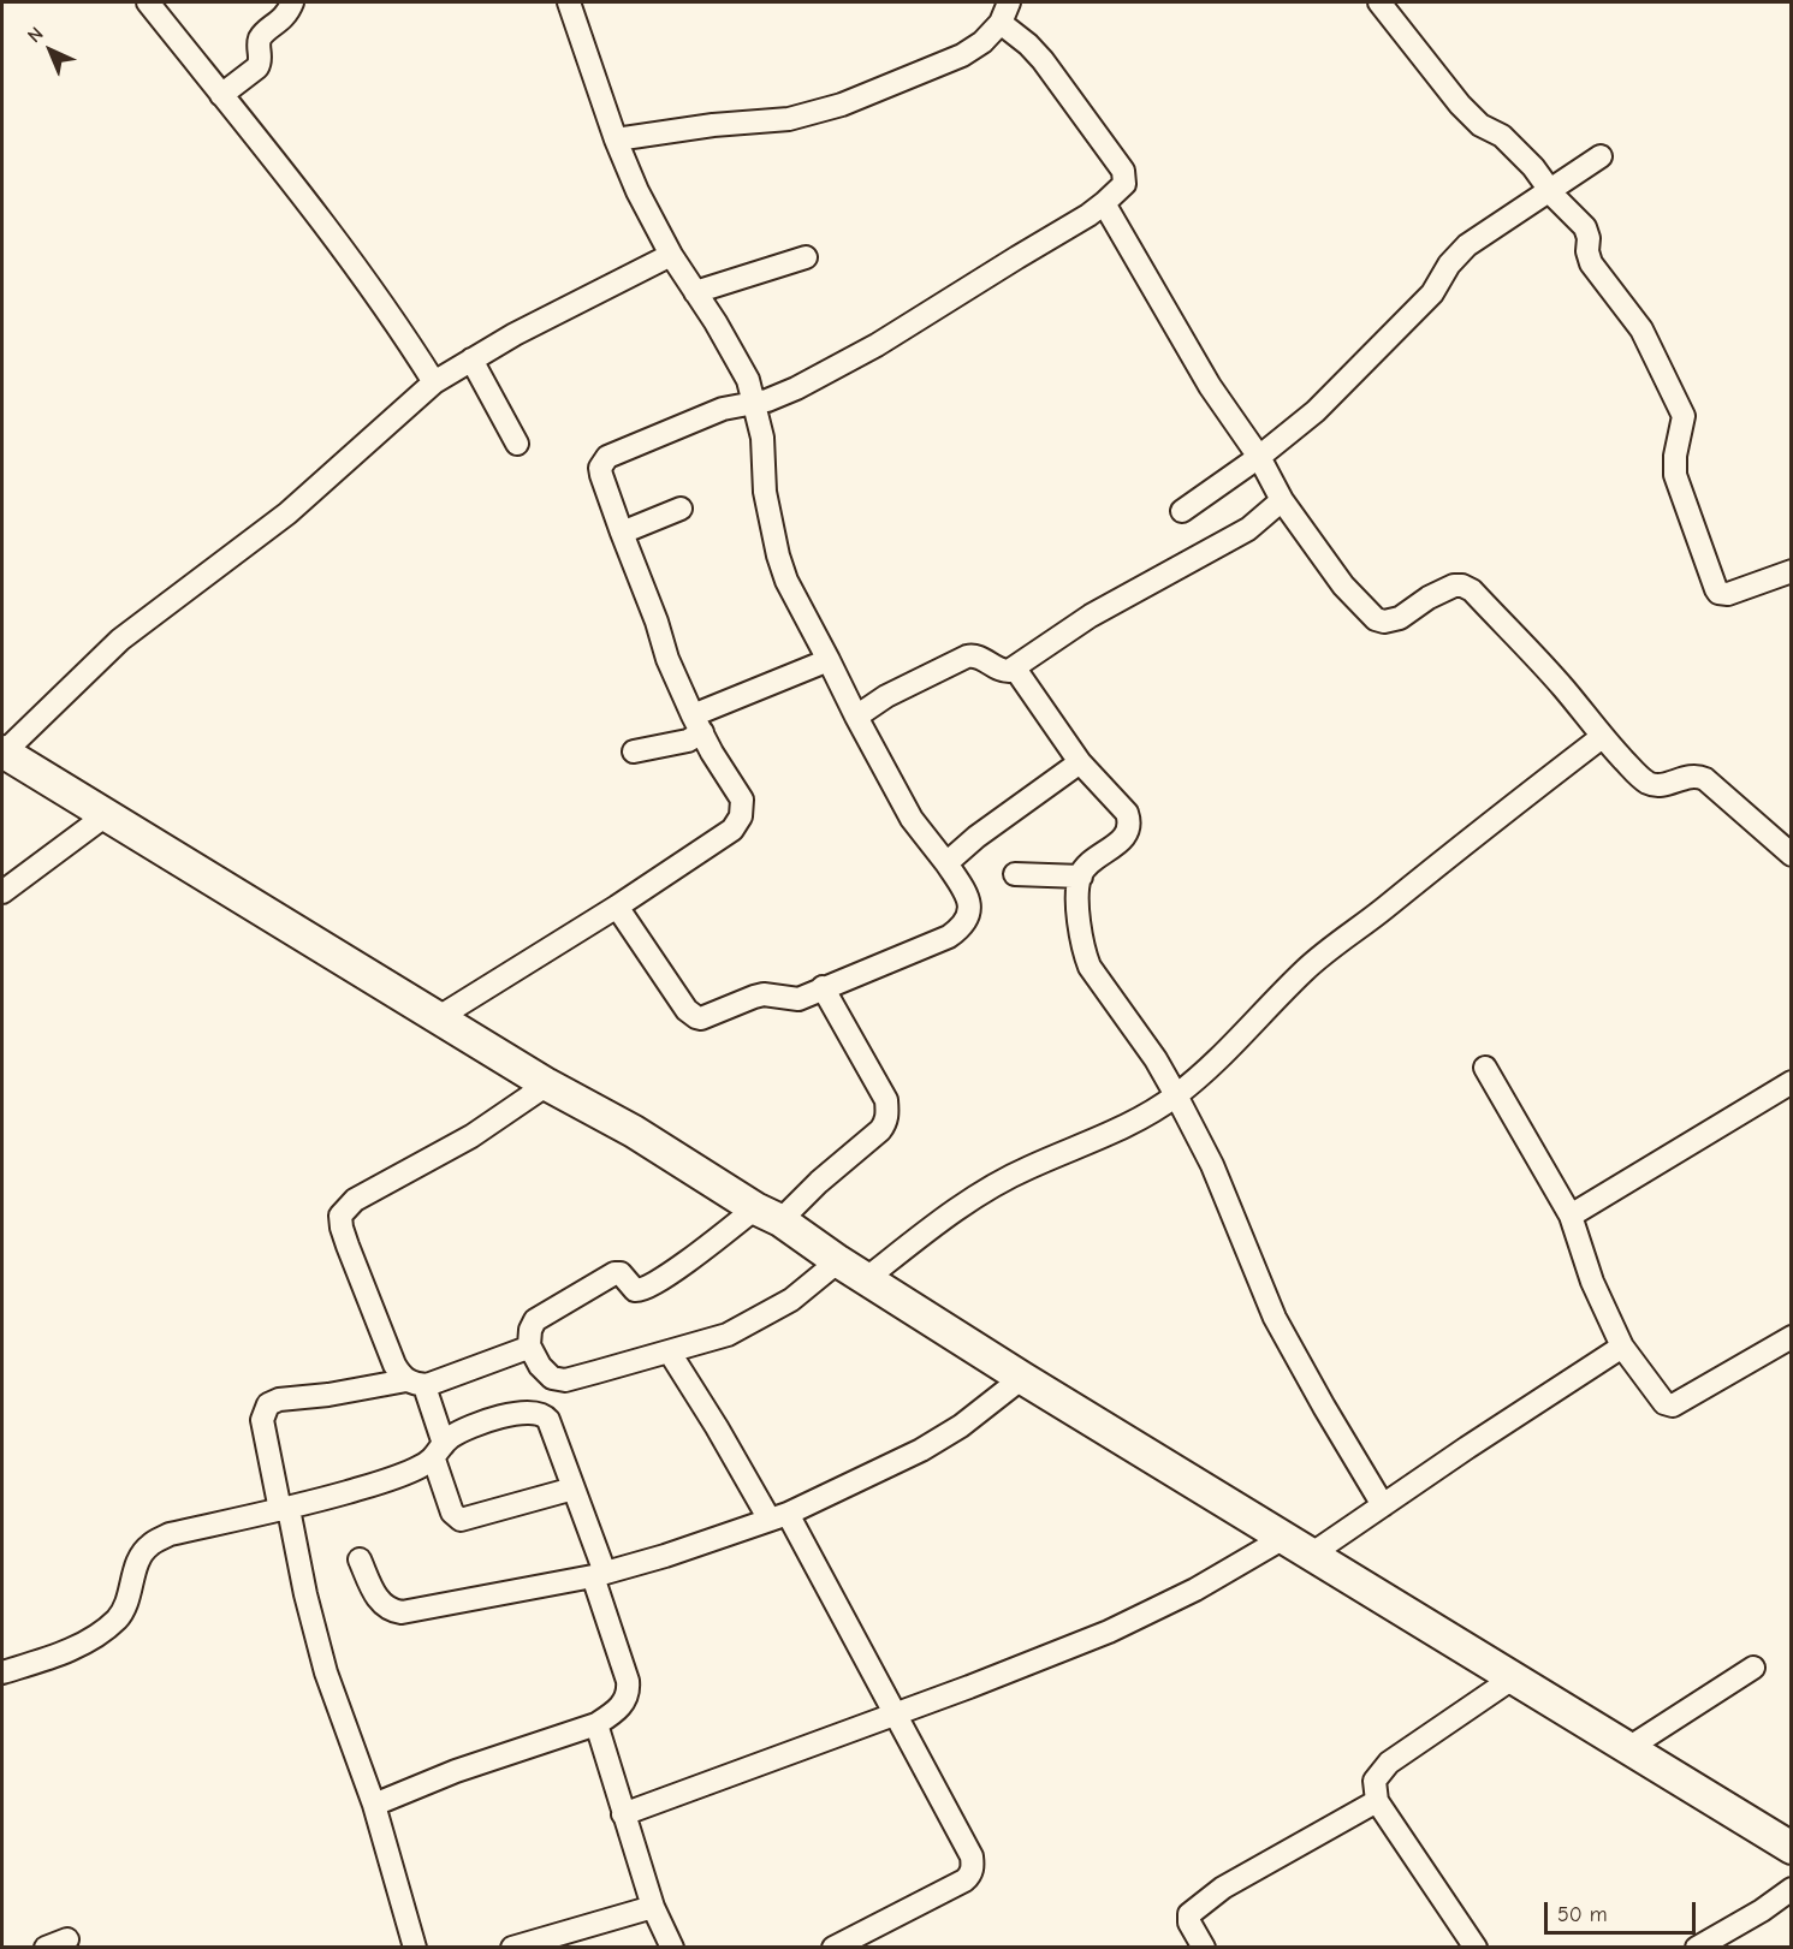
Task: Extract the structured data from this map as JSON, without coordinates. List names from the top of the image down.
{
  "scale_bar": "50 m",
  "north": "top left"
}
